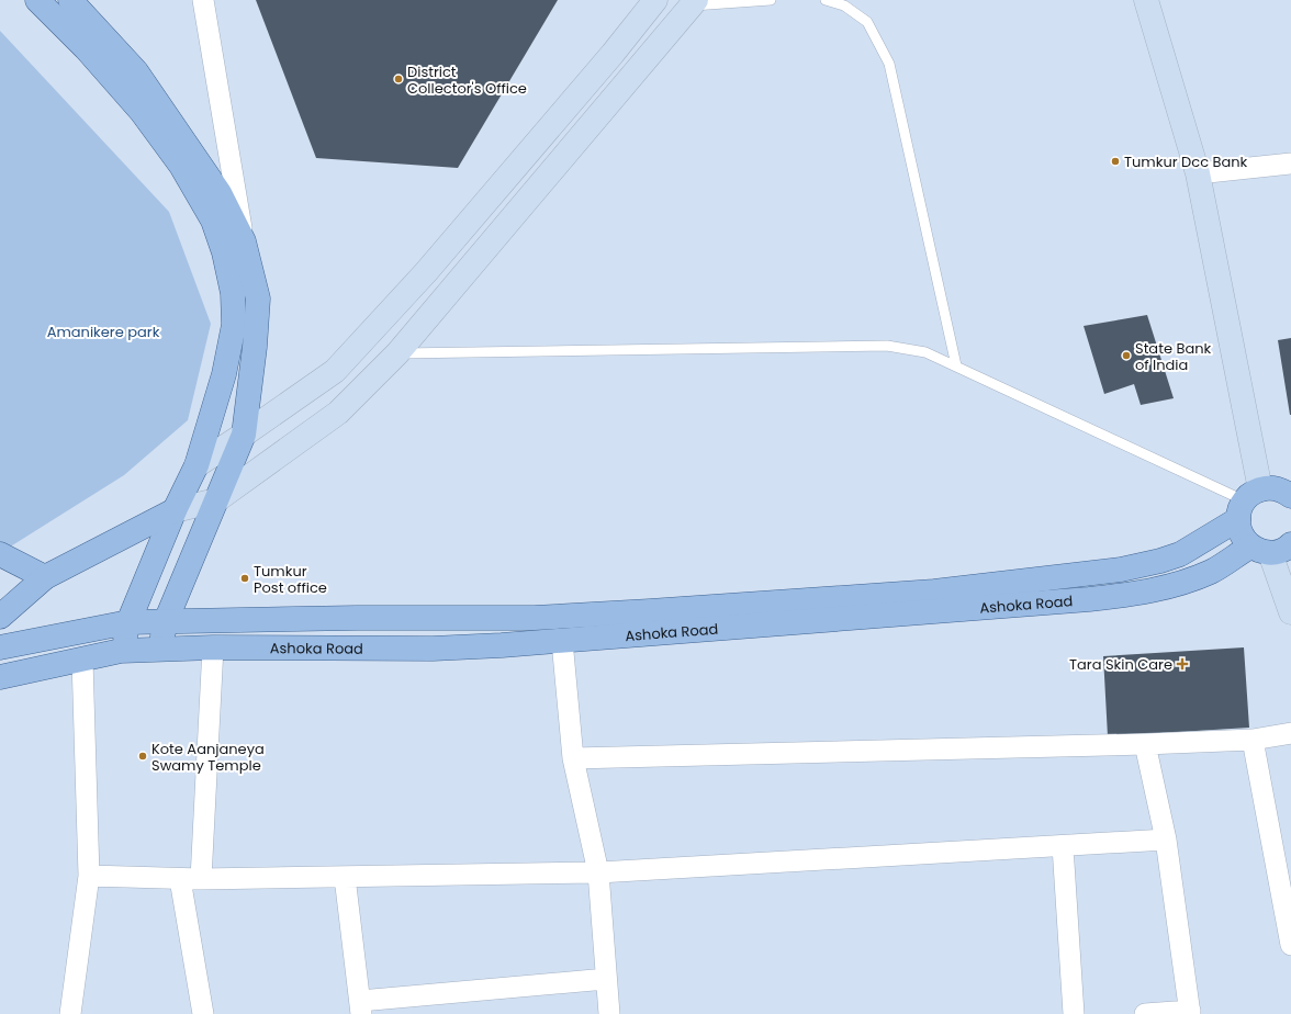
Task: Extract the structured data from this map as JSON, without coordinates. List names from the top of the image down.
{
  "streets": {
    "main road": ["Ashoka Road"]
  },
  "parks": ["Amanikere park"],
  "places": {
    "other": [
      "District Collector's Office",
      "Tumkur Dcc Bank",
      "State Bank of India",
      "Tumkur Post office",
      "Kote Aanjaneya Swamy Temple"
    ],
    "health": ["Tara Skin Care"]
  }
}
